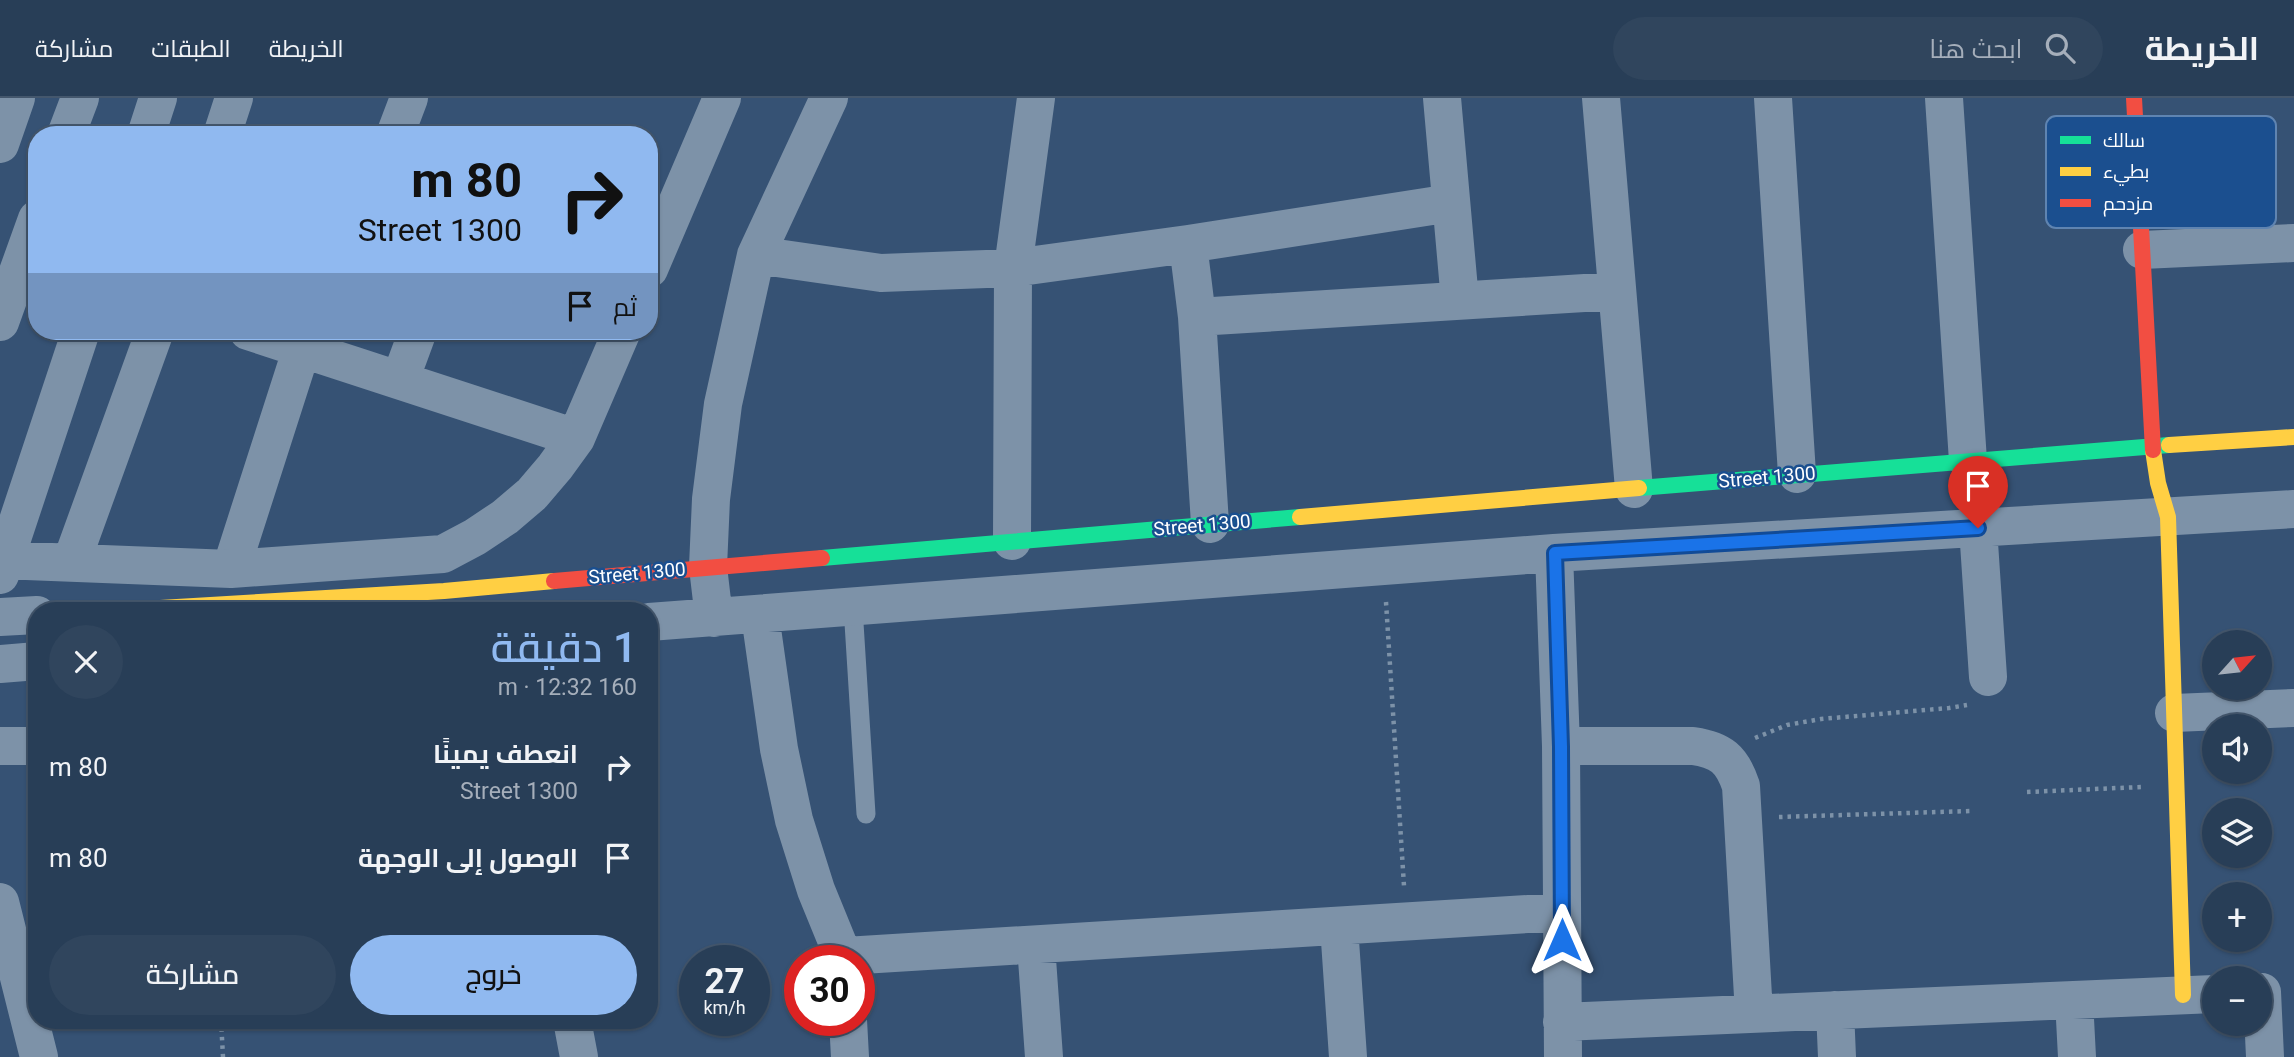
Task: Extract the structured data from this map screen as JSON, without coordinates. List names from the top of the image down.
{
  "streets": {
    "street": ["Street 1300"]
  },
  "legend": ["سالك", "بطيء", "مزدحم"],
  "north": "top right",
  "page": {
    "header": "الخريطة",
    "search": "ابحث هنا",
    "nav": ["الخريطة", "الطبقات", "مشاركة"],
    "turn": ["80 m", "Street 1300"],
    "then": "ثم",
    "heading": ["1 دقيقة", "160 m · 12:32"],
    "map_buttons": ["+", "−"],
    "list": [
      {
        "name": "انعطف يمينًا",
        "note": "Street 1300",
        "value": "80 m"
      },
      {
        "name": "الوصول إلى الوجهة",
        "value": "80 m"
      }
    ],
    "buttons": ["خروج", "مشاركة"],
    "speed": "27 km/h",
    "limit": "30"
  }
}
